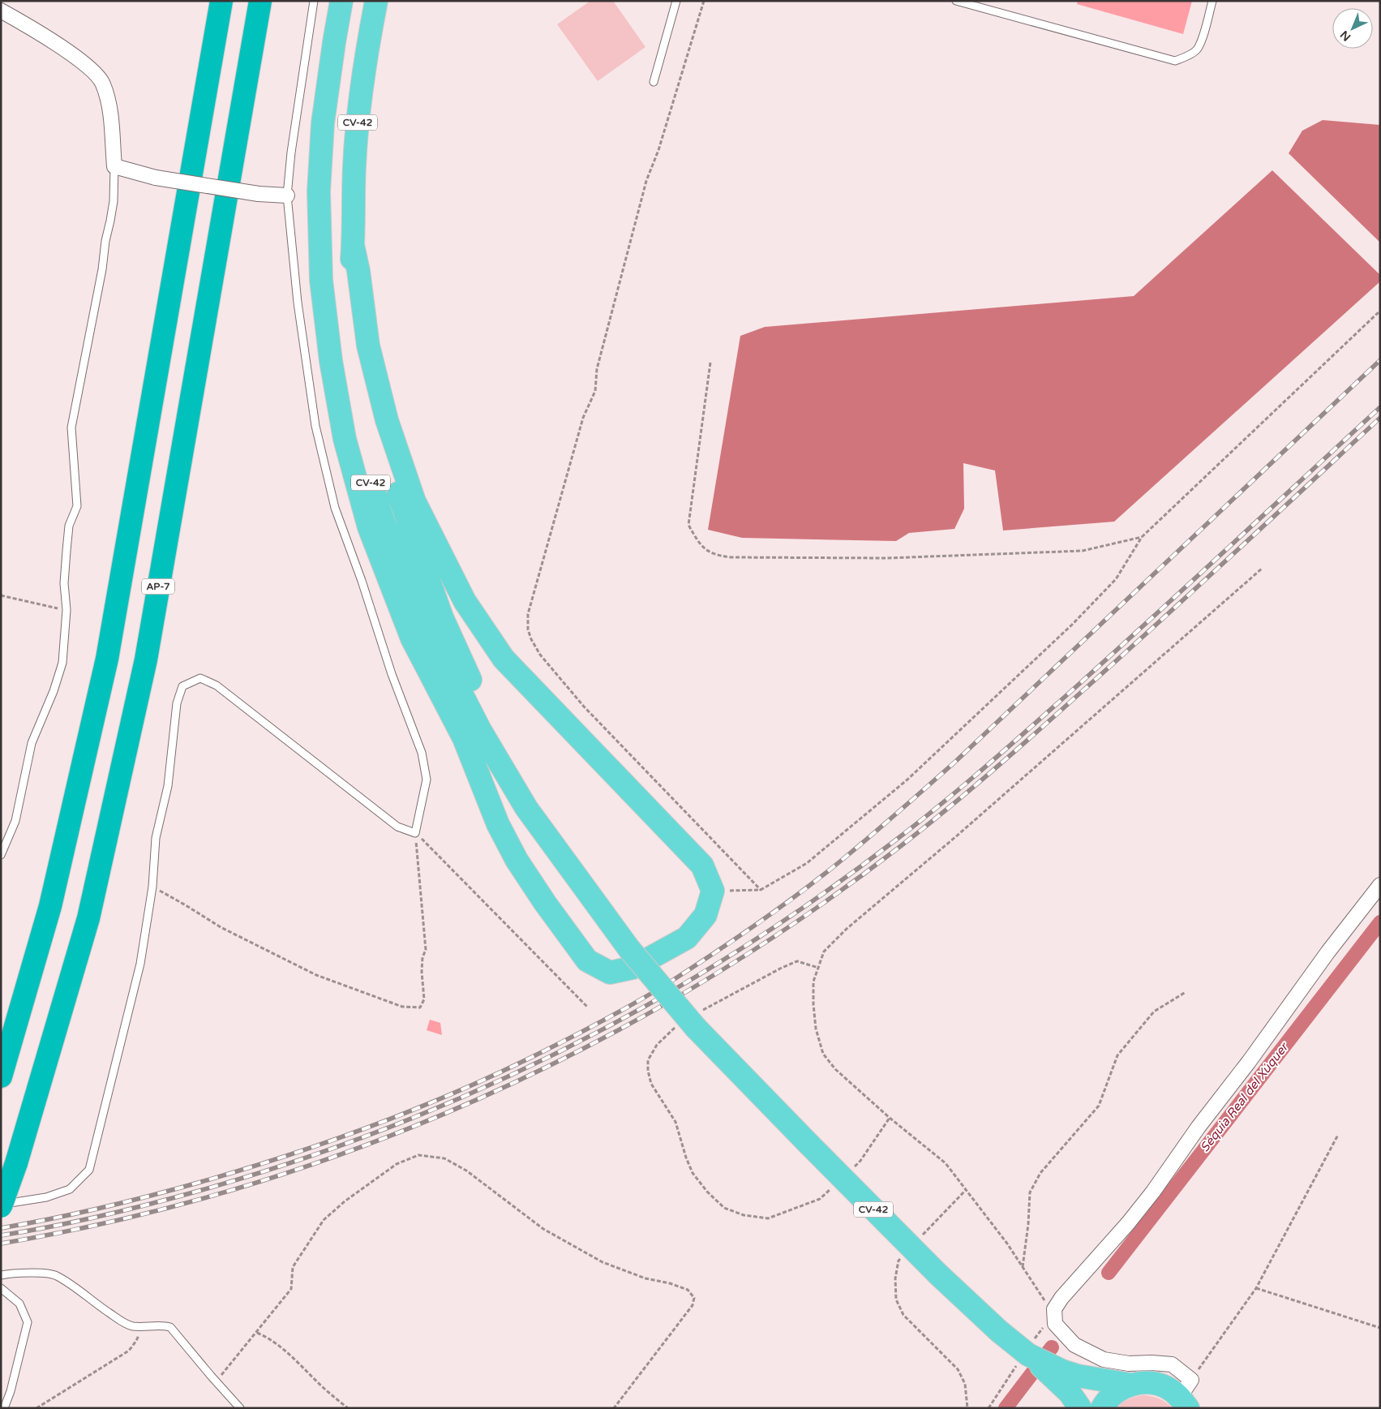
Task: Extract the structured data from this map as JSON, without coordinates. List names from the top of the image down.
{
  "streets": {
    "highway": ["AP-7"],
    "main road": ["CV-42"]
  },
  "water": ["Séquia Real del Xúquer"],
  "north": "bottom left"
}
